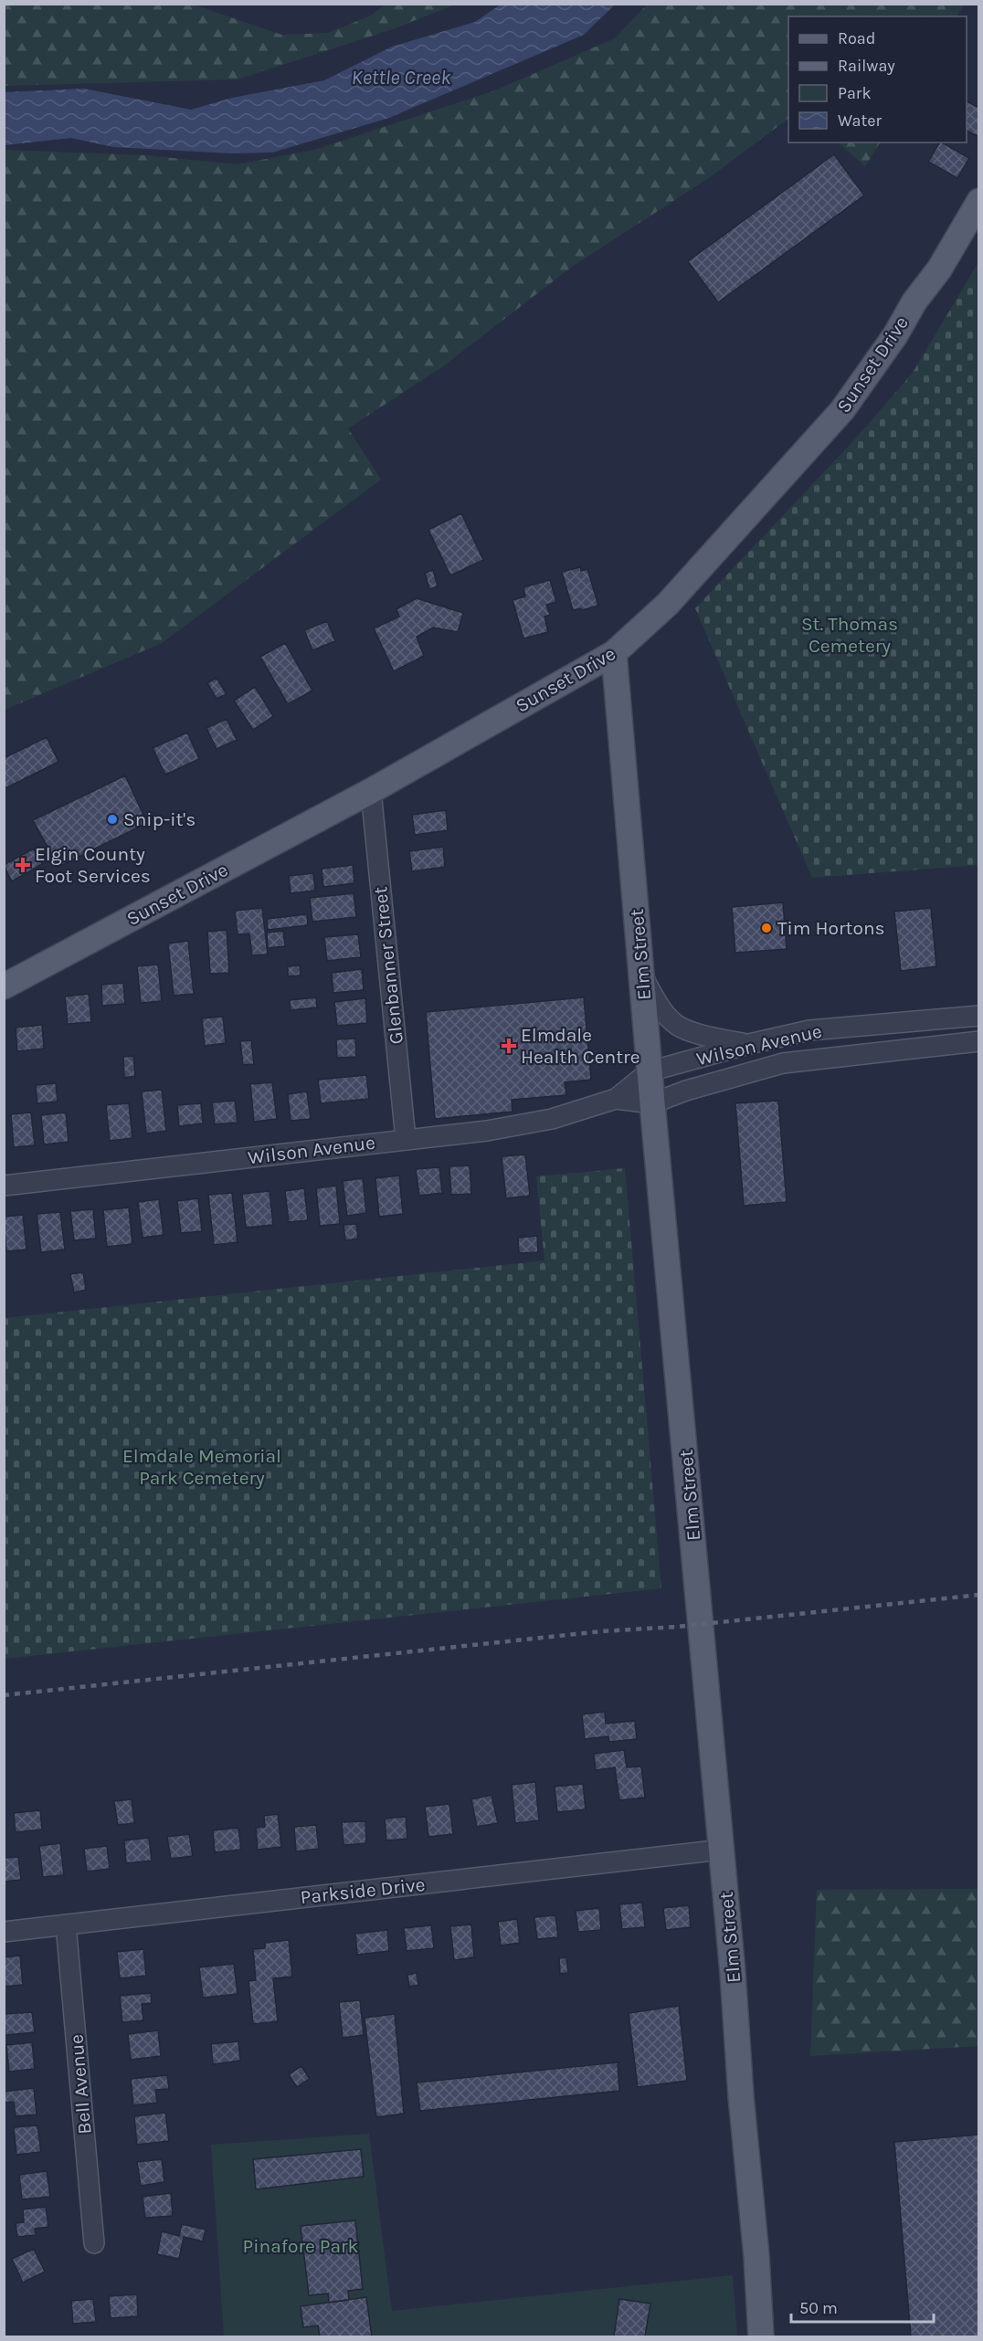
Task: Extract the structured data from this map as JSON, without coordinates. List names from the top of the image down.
{
  "streets": {
    "main road": ["Sunset Drive", "Elm Street"],
    "street": [
      "Glenbanner Street",
      "Wilson Avenue",
      "Parkside Drive",
      "Bell Avenue"
    ]
  },
  "crossings": [
    ["Sunset Drive", "Elm Street"],
    ["Sunset Drive", "Glenbanner Street"],
    ["Elm Street", "Wilson Avenue"],
    ["Elm Street", "Parkside Drive"],
    ["Glenbanner Street", "Wilson Avenue"],
    ["Parkside Drive", "Bell Avenue"]
  ],
  "water": ["Kettle Creek"],
  "parks": ["St. Thomas Cemetery", "Elmdale Memorial Park Cemetery", "Pinafore Park"],
  "places": {
    "other": ["Snip-it's", "Tim Hortons"],
    "health": ["Elgin County Foot Services", "Elmdale Health Centre"]
  },
  "legend": [
    "Road",
    "Railway",
    "Park",
    "Water"
  ],
  "scale_bar": "50 m"
}
